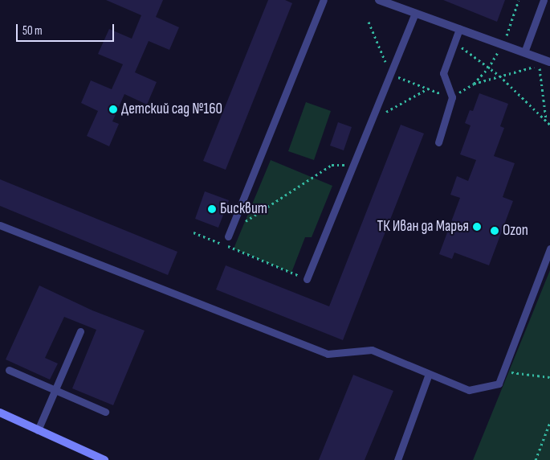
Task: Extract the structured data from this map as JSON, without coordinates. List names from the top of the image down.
{
  "places": [
    "Детский сад №160",
    "Бисквит",
    "ТК Иван да Марья",
    "Ozon"
  ],
  "scale_bar": "50 m"
}
